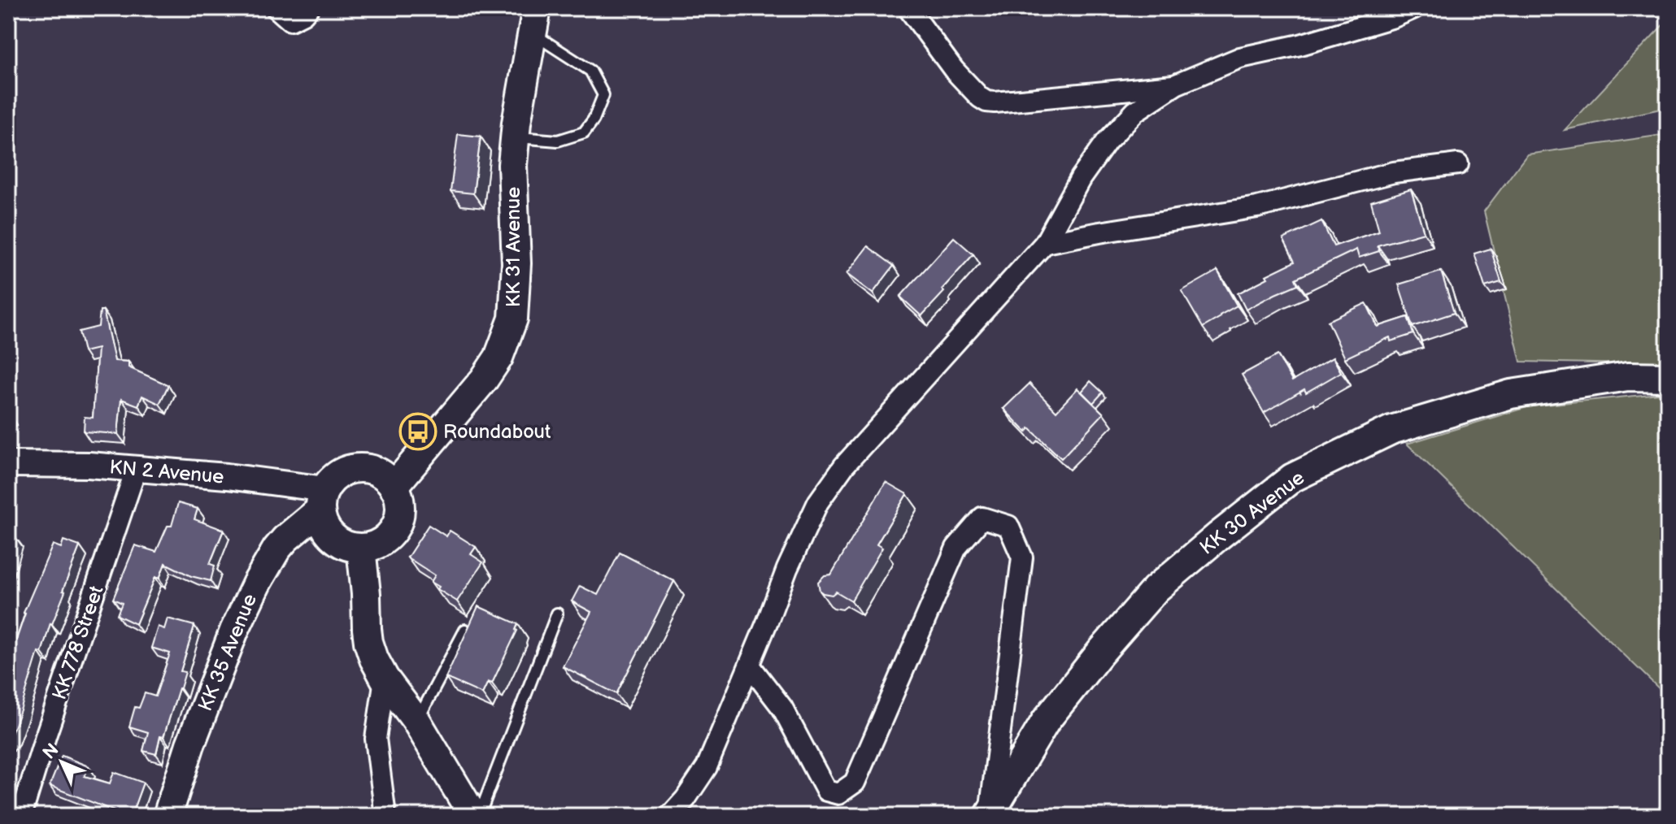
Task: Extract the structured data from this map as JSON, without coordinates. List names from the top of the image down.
{
  "streets": {
    "main road": ["KK 31 Avenue", "KK 30 Avenue", "KK 35 Avenue"],
    "street": ["KN 2 Avenue", "KK 778 Street"]
  },
  "crossings": [
    ["KK 31 Avenue", "KN 2 Avenue"],
    ["KK 31 Avenue", "KK 35 Avenue"],
    ["KN 2 Avenue", "KK 778 Street"],
    ["KN 2 Avenue", "KK 35 Avenue"]
  ],
  "places": {
    "bus stop": ["Roundabout"]
  },
  "north": "top left"
}
